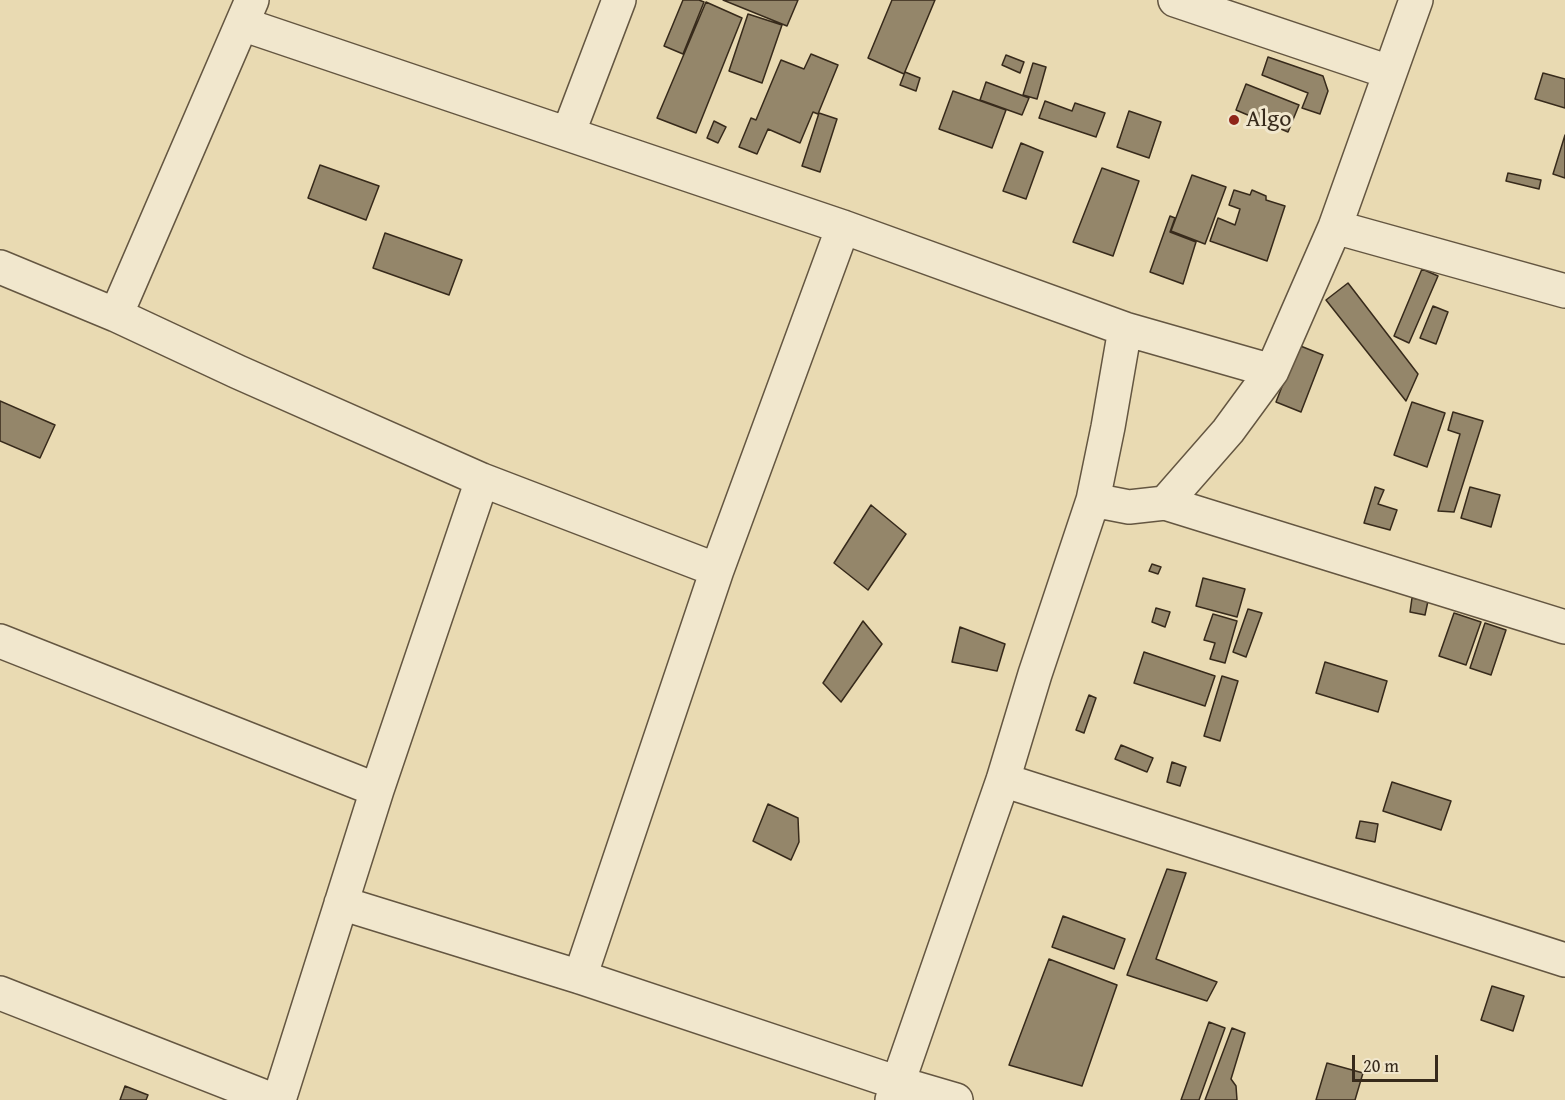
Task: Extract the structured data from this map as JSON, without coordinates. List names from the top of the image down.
{
  "places": ["Algo"],
  "scale_bar": "20 m"
}
